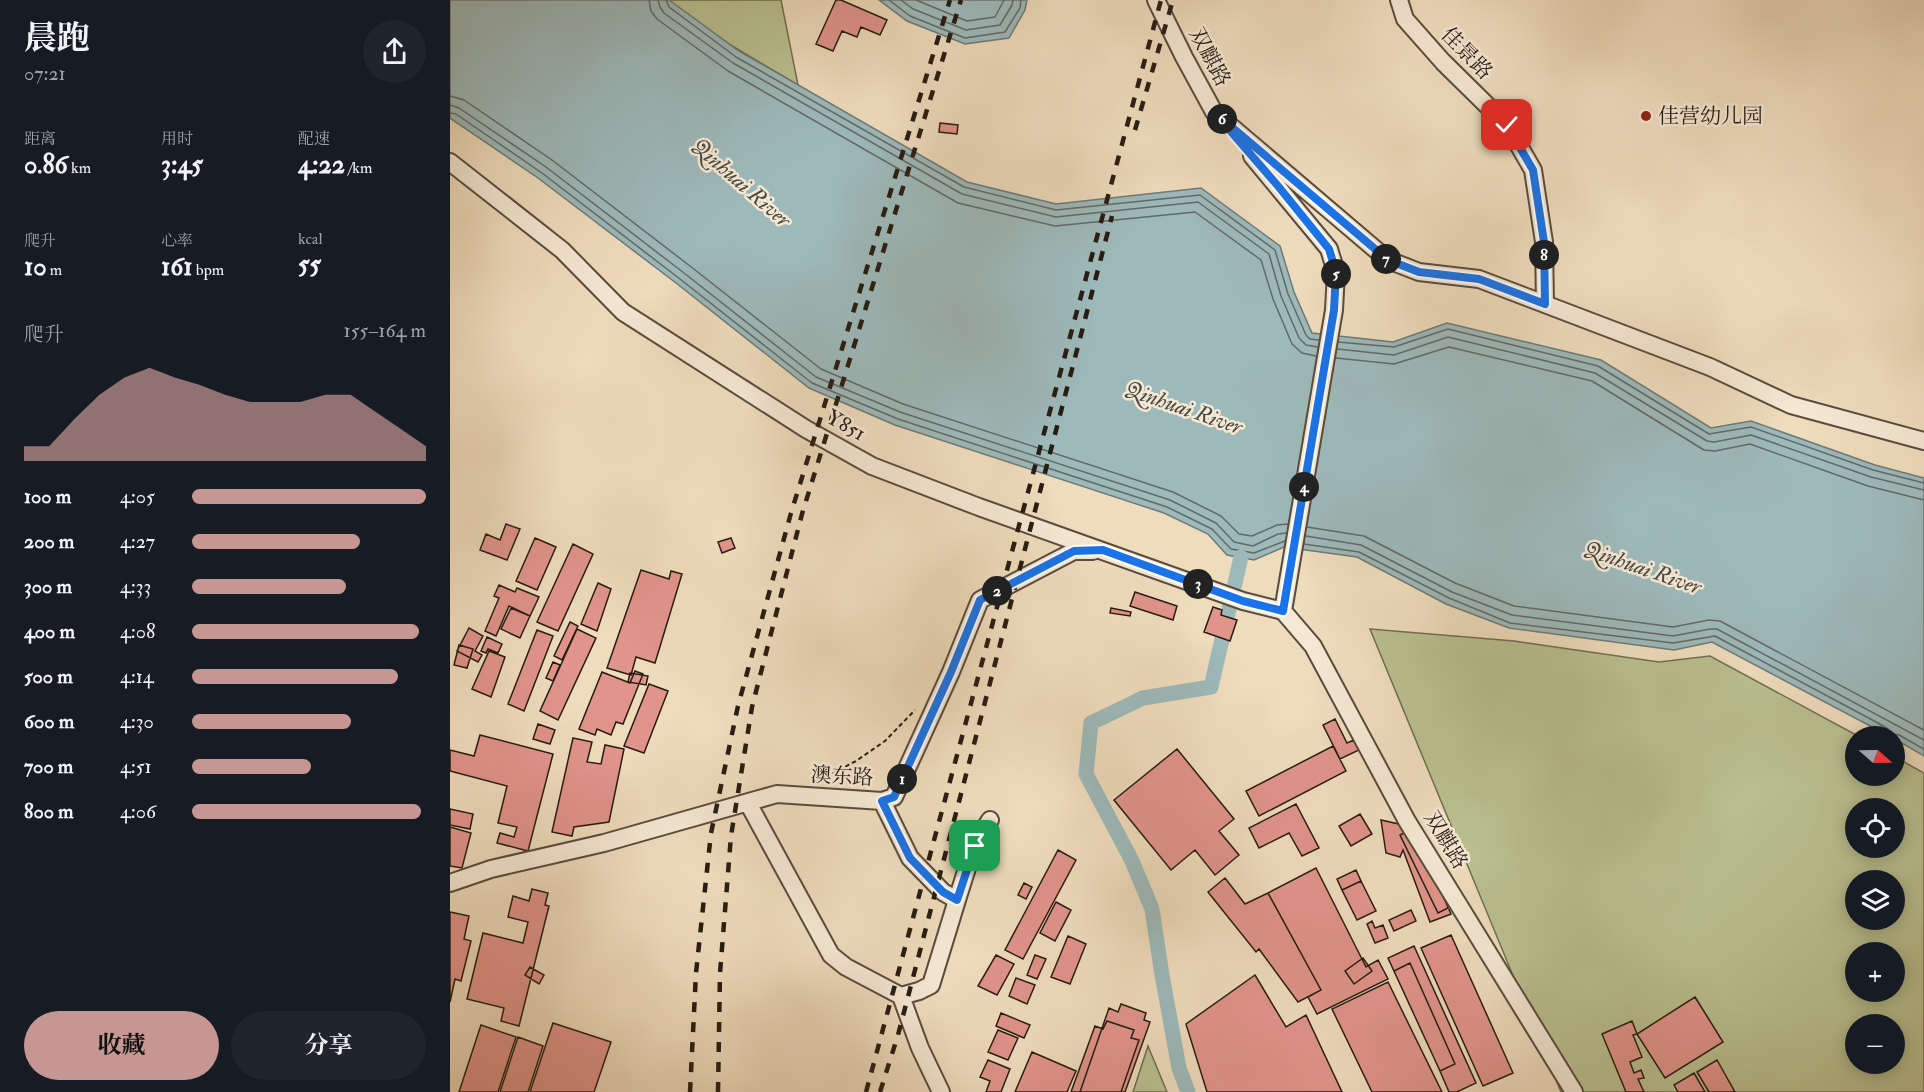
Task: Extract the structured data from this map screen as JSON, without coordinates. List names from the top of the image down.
{
  "streets": {
    "street": [
      "佳景路",
      "双麒路",
      "Y851",
      "澳东路"
    ]
  },
  "crossings": [
    ["双麒路", "Y851"],
    ["Y851", "澳东路"]
  ],
  "water": ["Qinhuai River"],
  "places": ["佳营幼儿园"],
  "north": "right",
  "page": {
    "heading": ["晨跑", "07:21"],
    "stats": [
      ["距离", "0.86 km"],
      ["用时", "3:45"],
      ["配速", "4:22 /km"],
      ["爬升", "10 m"],
      ["心率", "161 bpm"],
      ["kcal", "55"]
    ],
    "pins": [
      "6",
      "8",
      "7",
      "5",
      "4",
      "3",
      "2",
      "1"
    ],
    "chart": ["爬升", "155–164 m"],
    "list": [
      {
        "name": "100 m",
        "note": "4:05"
      },
      {
        "name": "200 m",
        "note": "4:27"
      },
      {
        "name": "300 m",
        "note": "4:33"
      },
      {
        "name": "400 m",
        "note": "4:08"
      },
      {
        "name": "500 m",
        "note": "4:14"
      },
      {
        "name": "600 m",
        "note": "4:30"
      },
      {
        "name": "700 m",
        "note": "4:51"
      },
      {
        "name": "800 m",
        "note": "4:06"
      }
    ],
    "map_buttons": ["+", "−"],
    "buttons": ["收藏", "分享"]
  }
}
